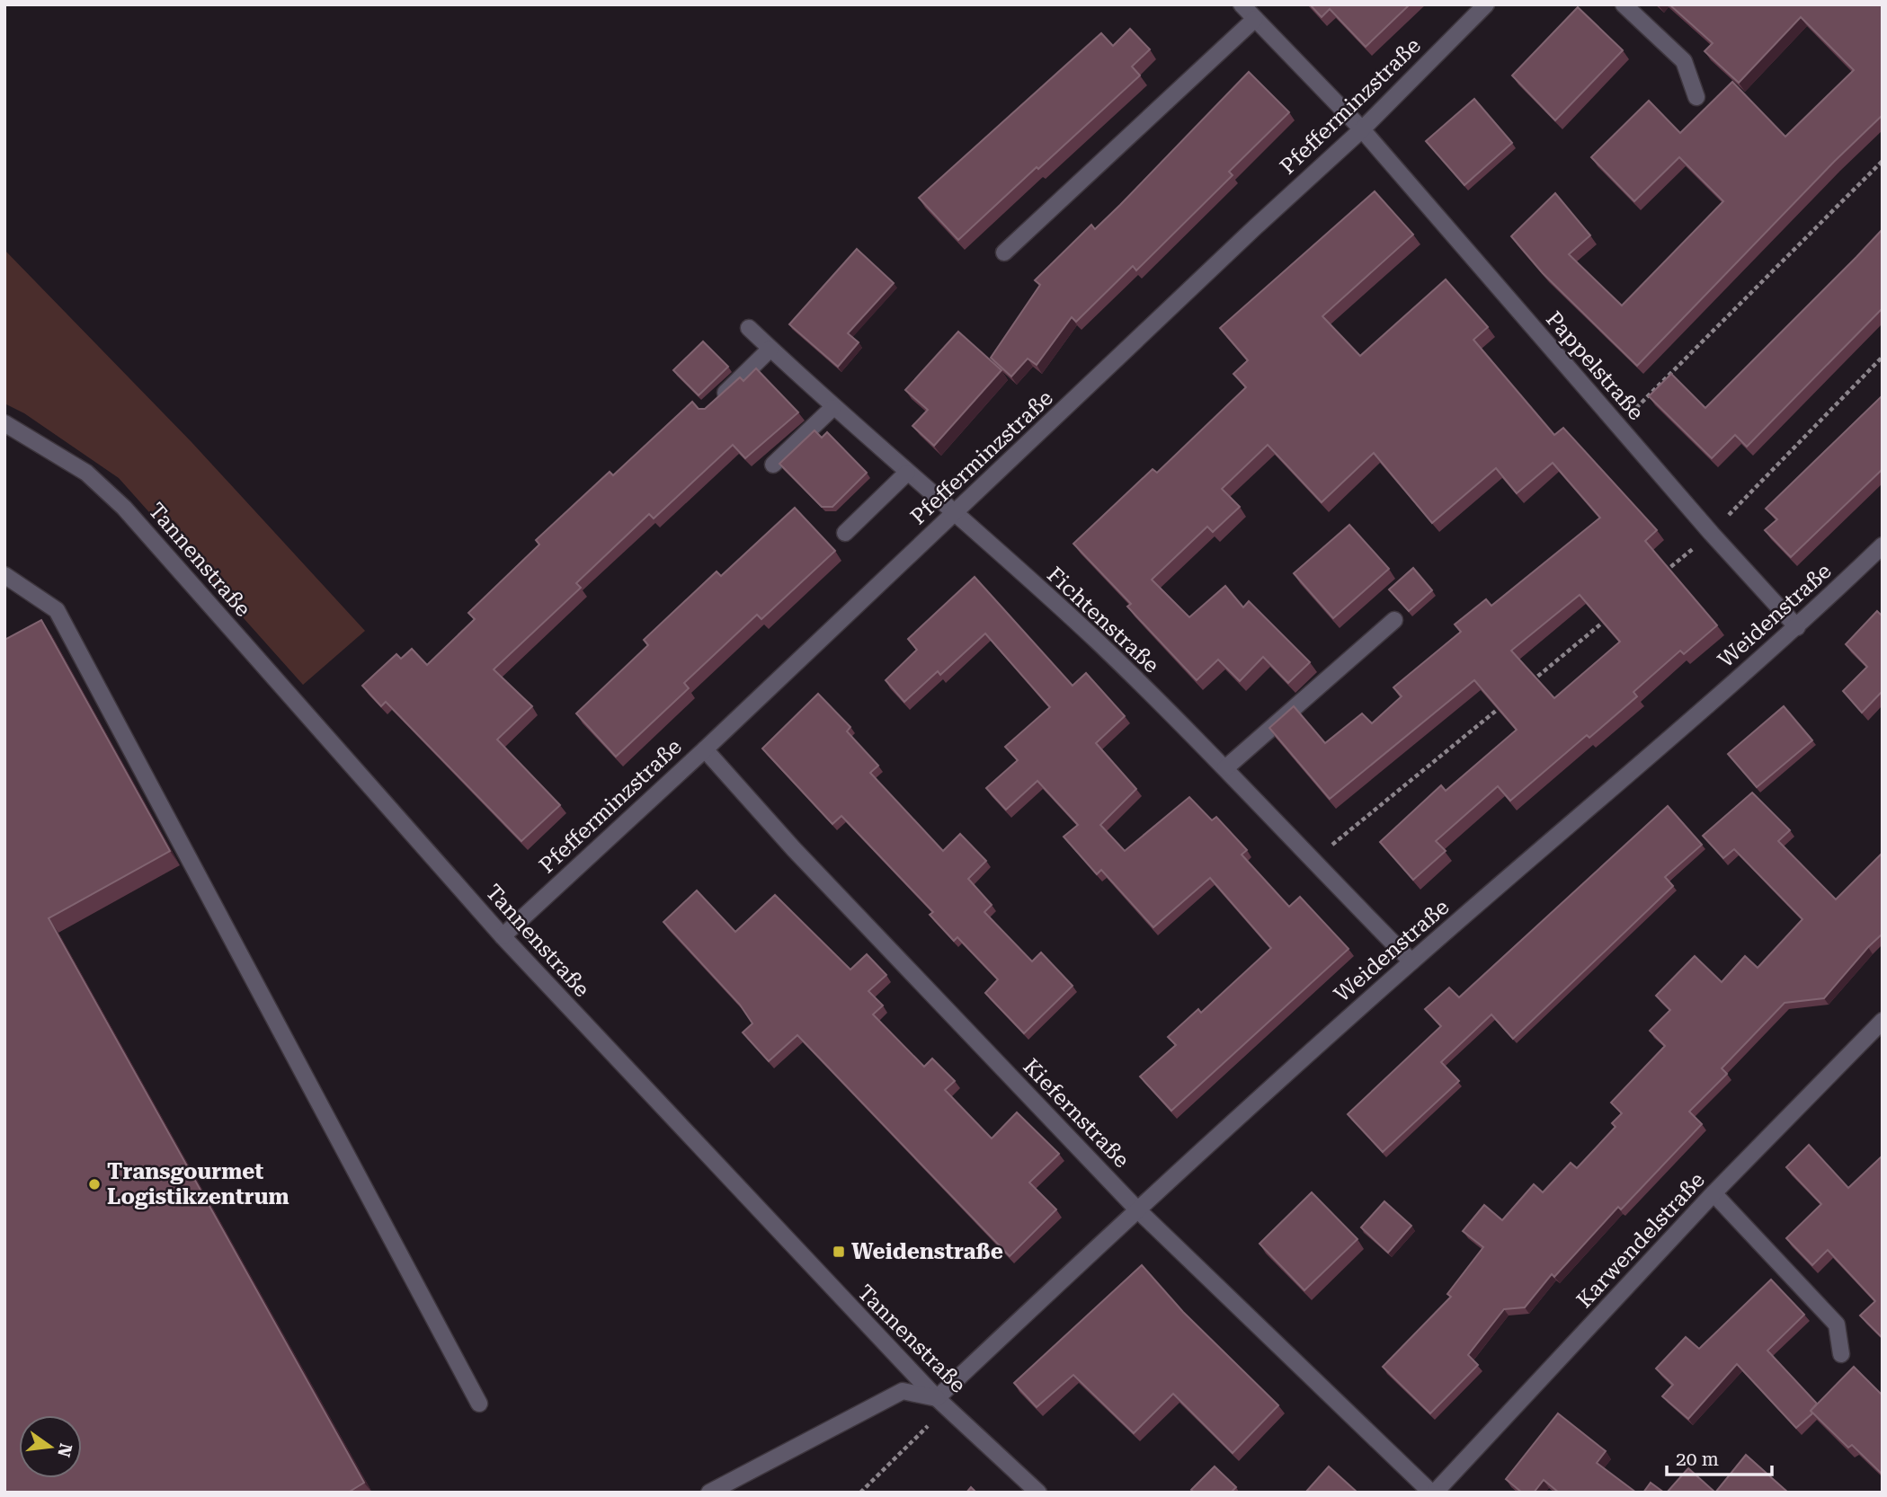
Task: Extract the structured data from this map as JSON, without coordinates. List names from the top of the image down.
{
  "streets": {
    "street": [
      "Pfefferminzstraße",
      "Pappelstraße",
      "Tannenstraße",
      "Weidenstraße",
      "Fichtenstraße",
      "Kiefernstraße",
      "Karwendelstraße"
    ]
  },
  "crossings": [
    ["Pfefferminzstraße", "Pappelstraße"],
    ["Pfefferminzstraße", "Tannenstraße"],
    ["Pfefferminzstraße", "Fichtenstraße"],
    ["Pfefferminzstraße", "Kiefernstraße"],
    ["Pappelstraße", "Weidenstraße"],
    ["Tannenstraße", "Weidenstraße"],
    ["Weidenstraße", "Fichtenstraße"],
    ["Weidenstraße", "Kiefernstraße"],
    ["Kiefernstraße", "Karwendelstraße"]
  ],
  "places": {
    "other": ["Transgourmet Logistikzentrum"],
    "transit": ["Weidenstraße"]
  },
  "scale_bar": "20 m",
  "north": "right"
}
